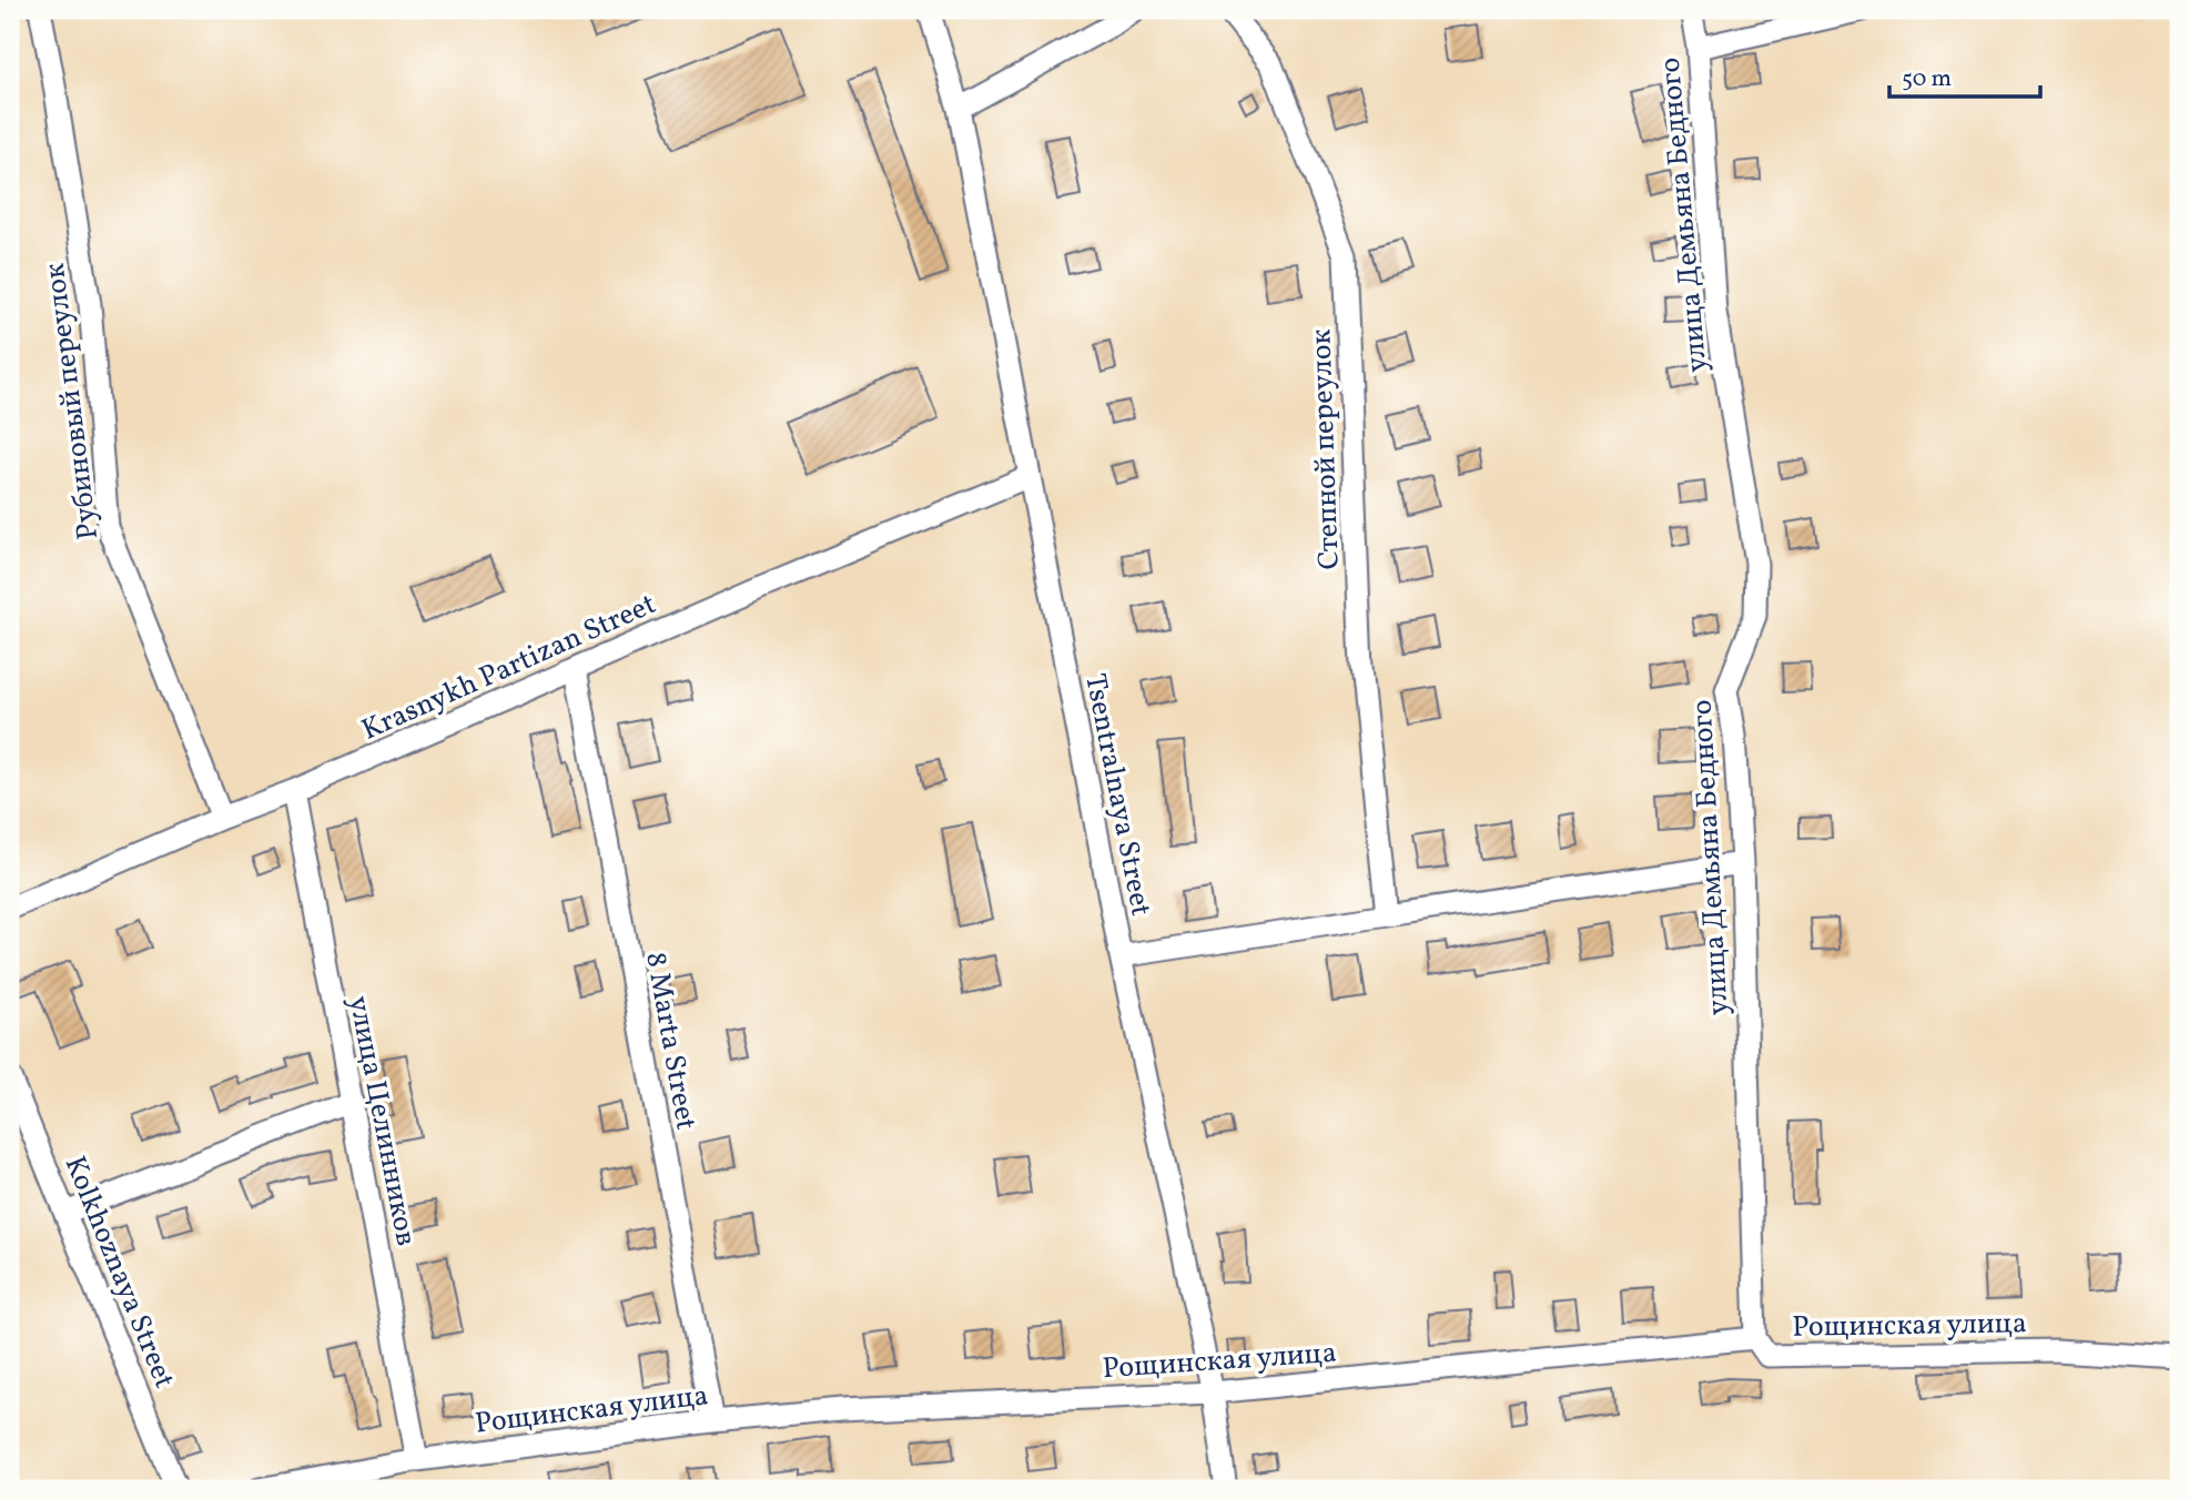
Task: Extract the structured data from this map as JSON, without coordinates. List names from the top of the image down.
{
  "streets": {
    "street": [
      "улица Демьяна Бедного",
      "Рубиновый переулок",
      "Степной переулок",
      "Krasnykh Partizan Street",
      "Tsentralnaya Street",
      "8 Marta Street",
      "улица Целинников",
      "Kolkhoznaya Street",
      "Рощинская улица"
    ]
  },
  "crossings": [
    ["улица Демьяна Бедного", "Рощинская улица"],
    ["Рубиновый переулок", "Krasnykh Partizan Street"],
    ["Krasnykh Partizan Street", "Tsentralnaya Street"],
    ["Krasnykh Partizan Street", "8 Marta Street"],
    ["Krasnykh Partizan Street", "улица Целинников"],
    ["Tsentralnaya Street", "Рощинская улица"],
    ["8 Marta Street", "Рощинская улица"],
    ["улица Целинников", "Рощинская улица"]
  ],
  "scale_bar": "50 m"
}
